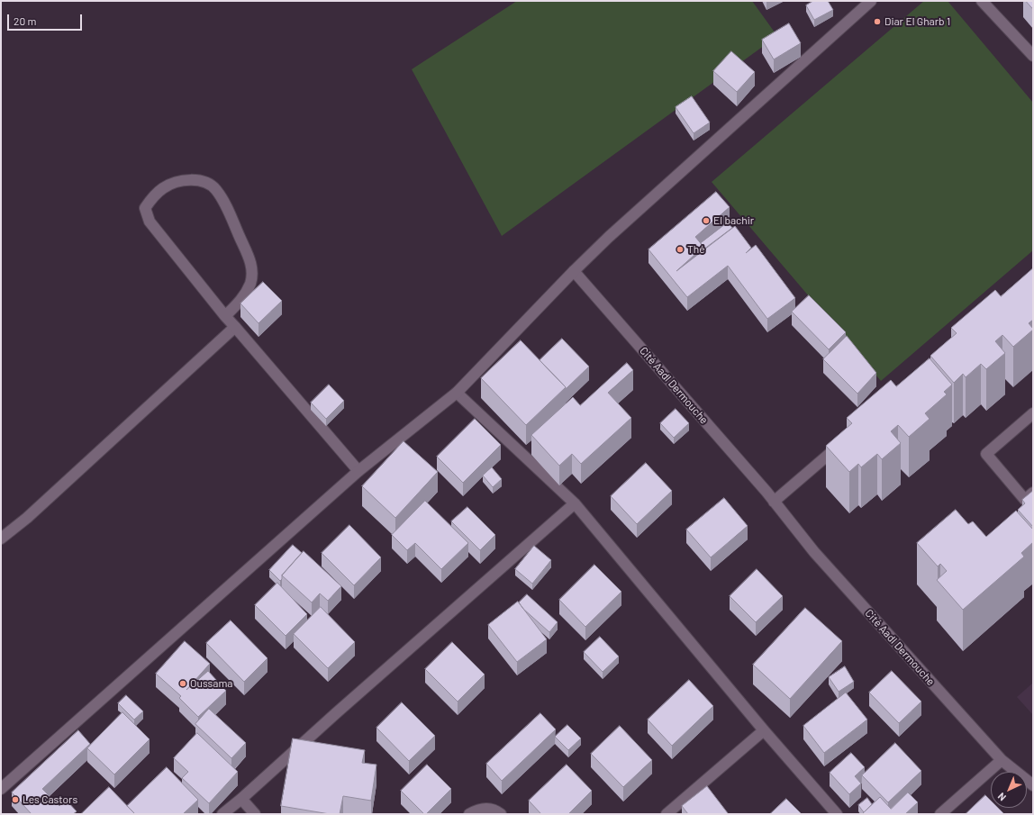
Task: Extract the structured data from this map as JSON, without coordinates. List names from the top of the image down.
{
  "streets": {
    "street": ["Cité Aadl Dermouche"]
  },
  "places": [
    "Diar El Gharb 1",
    "El bachir",
    "Thé",
    "Oussama",
    "Les Castors"
  ],
  "scale_bar": "20 m",
  "north": "bottom left"
}
